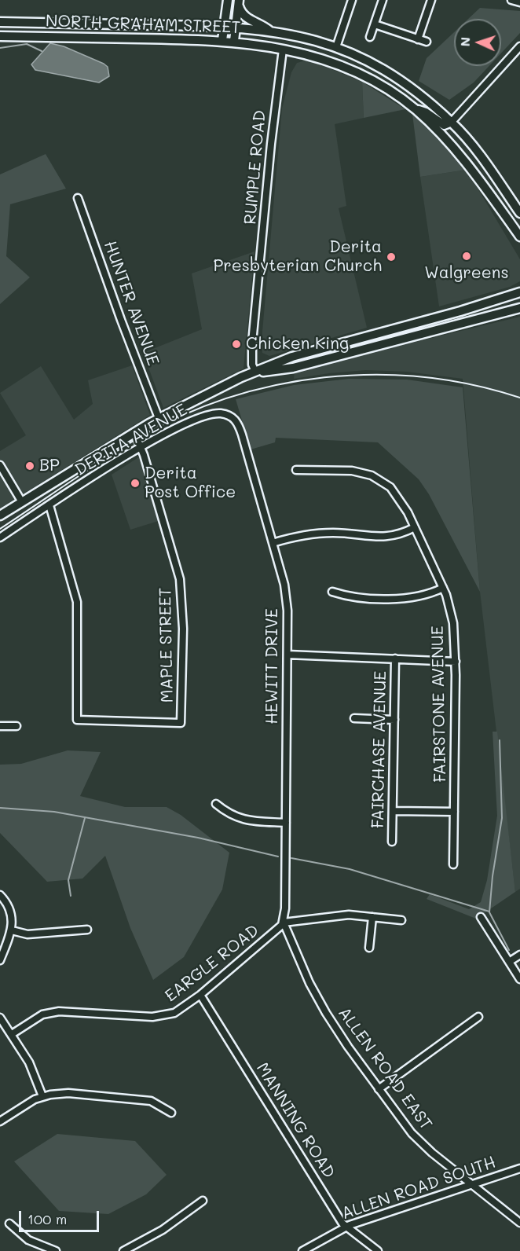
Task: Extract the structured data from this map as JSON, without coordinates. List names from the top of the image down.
{
  "streets": {
    "main road": ["NORTH GRAHAM STREET"],
    "street": [
      "RUMPLE ROAD",
      "HUNTER AVENUE",
      "DERITA AVENUE",
      "MAPLE STREET",
      "HEWITT DRIVE",
      "FAIRSTONE AVENUE",
      "FAIRCHASE AVENUE",
      "EARGLE ROAD",
      "ALLEN ROAD EAST",
      "MANNING ROAD",
      "ALLEN ROAD SOUTH"
    ]
  },
  "crossings": [
    ["NORTH GRAHAM STREET", "RUMPLE ROAD"],
    ["DERITA AVENUE", "MAPLE STREET"],
    ["DERITA AVENUE", "HEWITT DRIVE"],
    ["HEWITT DRIVE", "EARGLE ROAD"],
    ["HEWITT DRIVE", "ALLEN ROAD EAST"],
    ["EARGLE ROAD", "ALLEN ROAD EAST"],
    ["EARGLE ROAD", "MANNING ROAD"],
    ["ALLEN ROAD EAST", "ALLEN ROAD SOUTH"],
    ["MANNING ROAD", "ALLEN ROAD SOUTH"]
  ],
  "places": [
    "Walgreens",
    "Derita Presbyterian Church",
    "Chicken King",
    "BP",
    "Derita Post Office"
  ],
  "scale_bar": "100 m",
  "north": "left"
}
